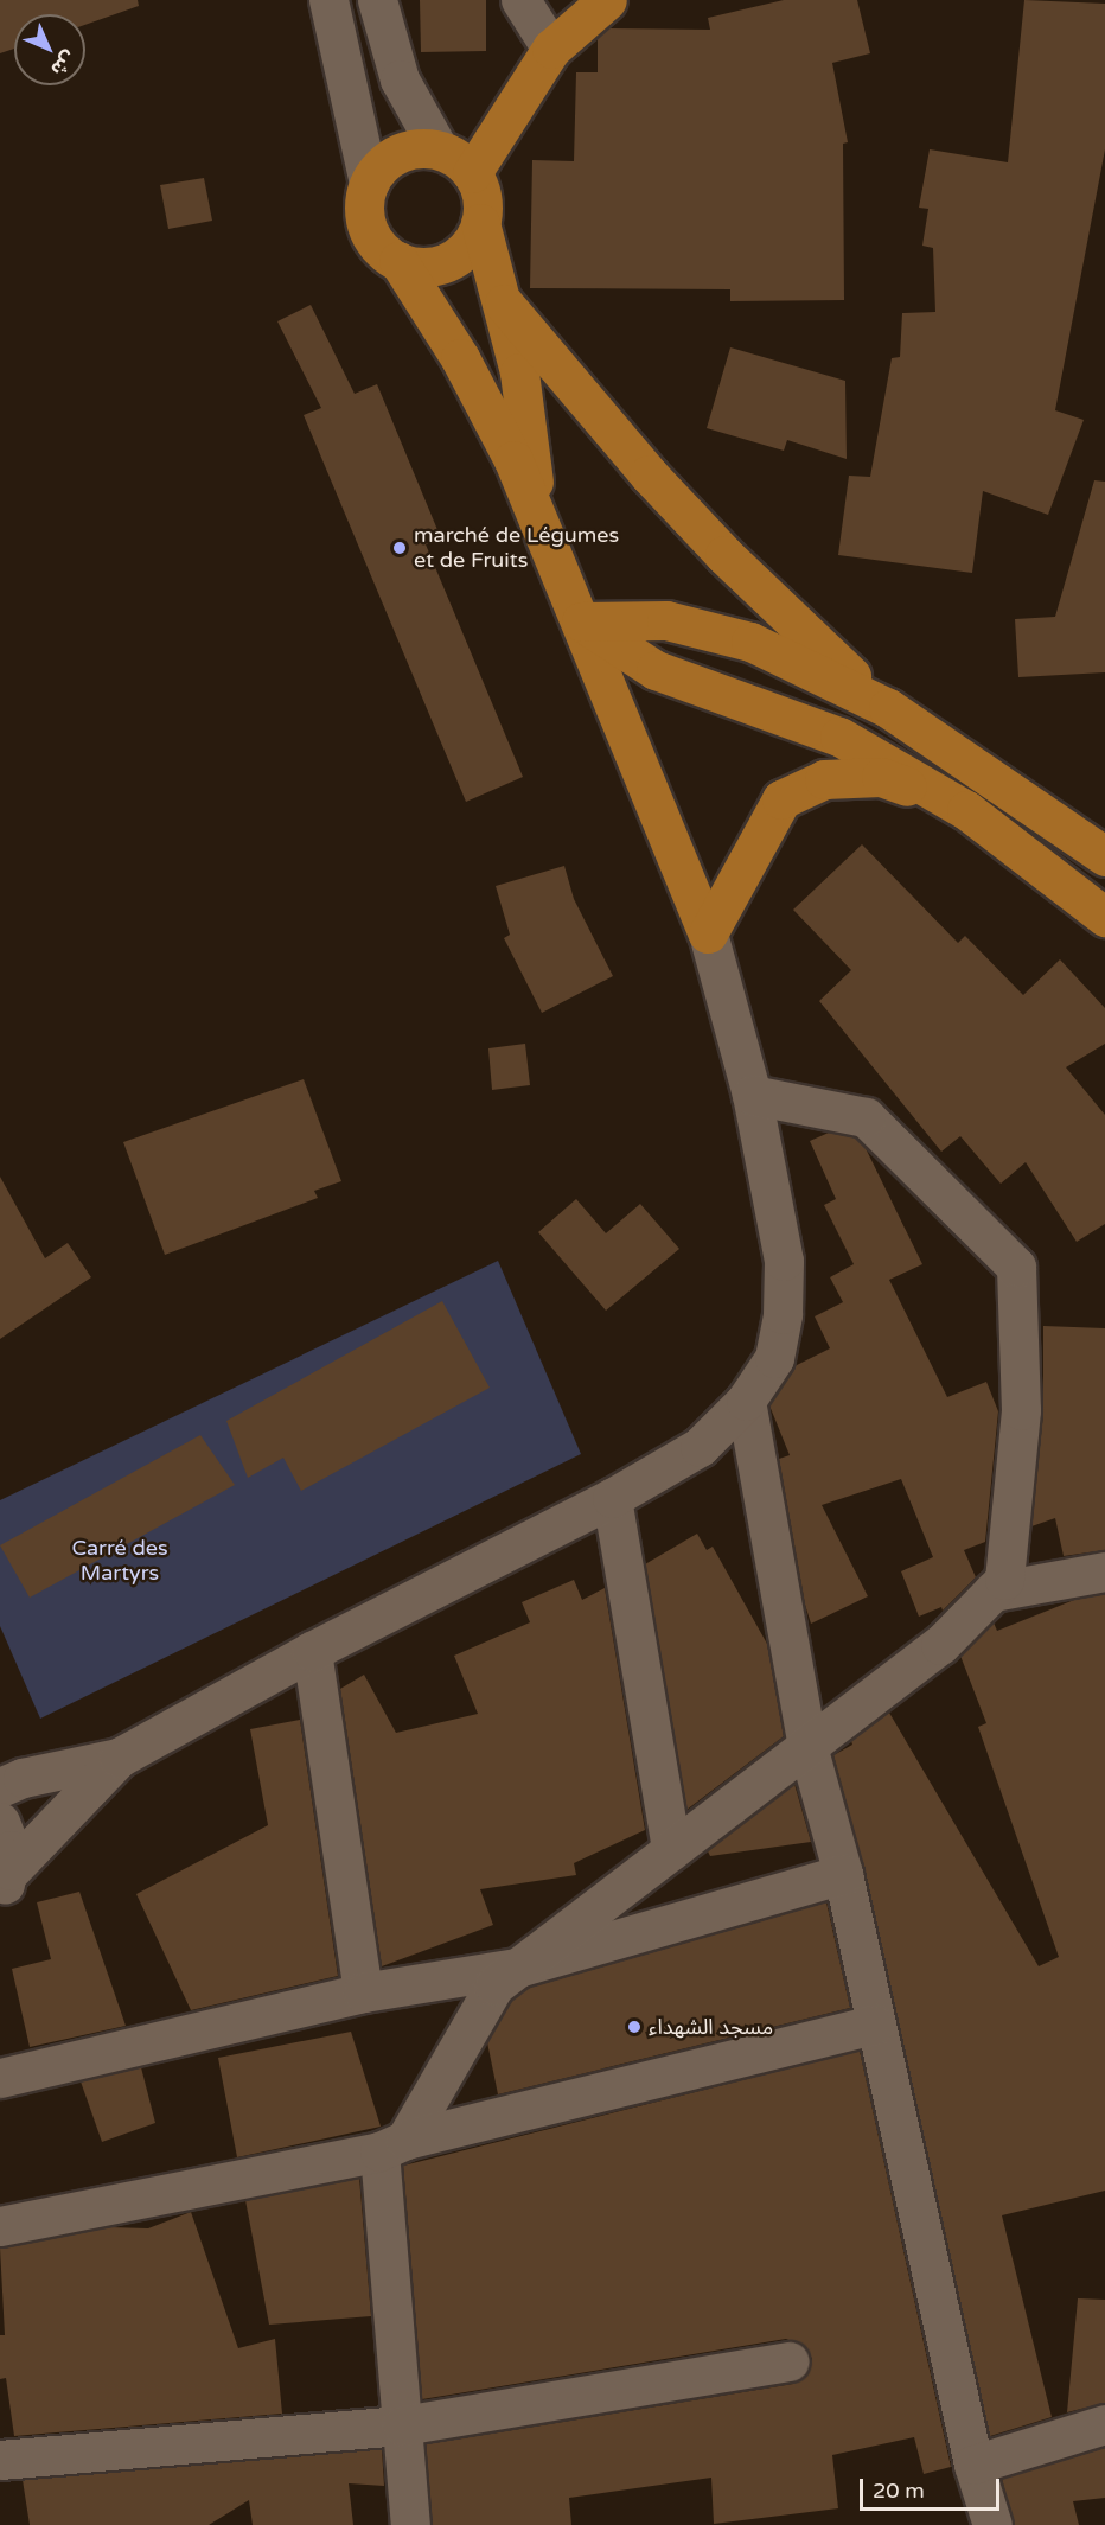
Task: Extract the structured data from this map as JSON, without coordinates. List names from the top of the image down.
{
  "parks": ["Carré des Martyrs"],
  "places": ["marché de Légumes et de Fruits", "مسجد الشهداء"],
  "scale_bar": "20 m",
  "north": "bottom right"
}
